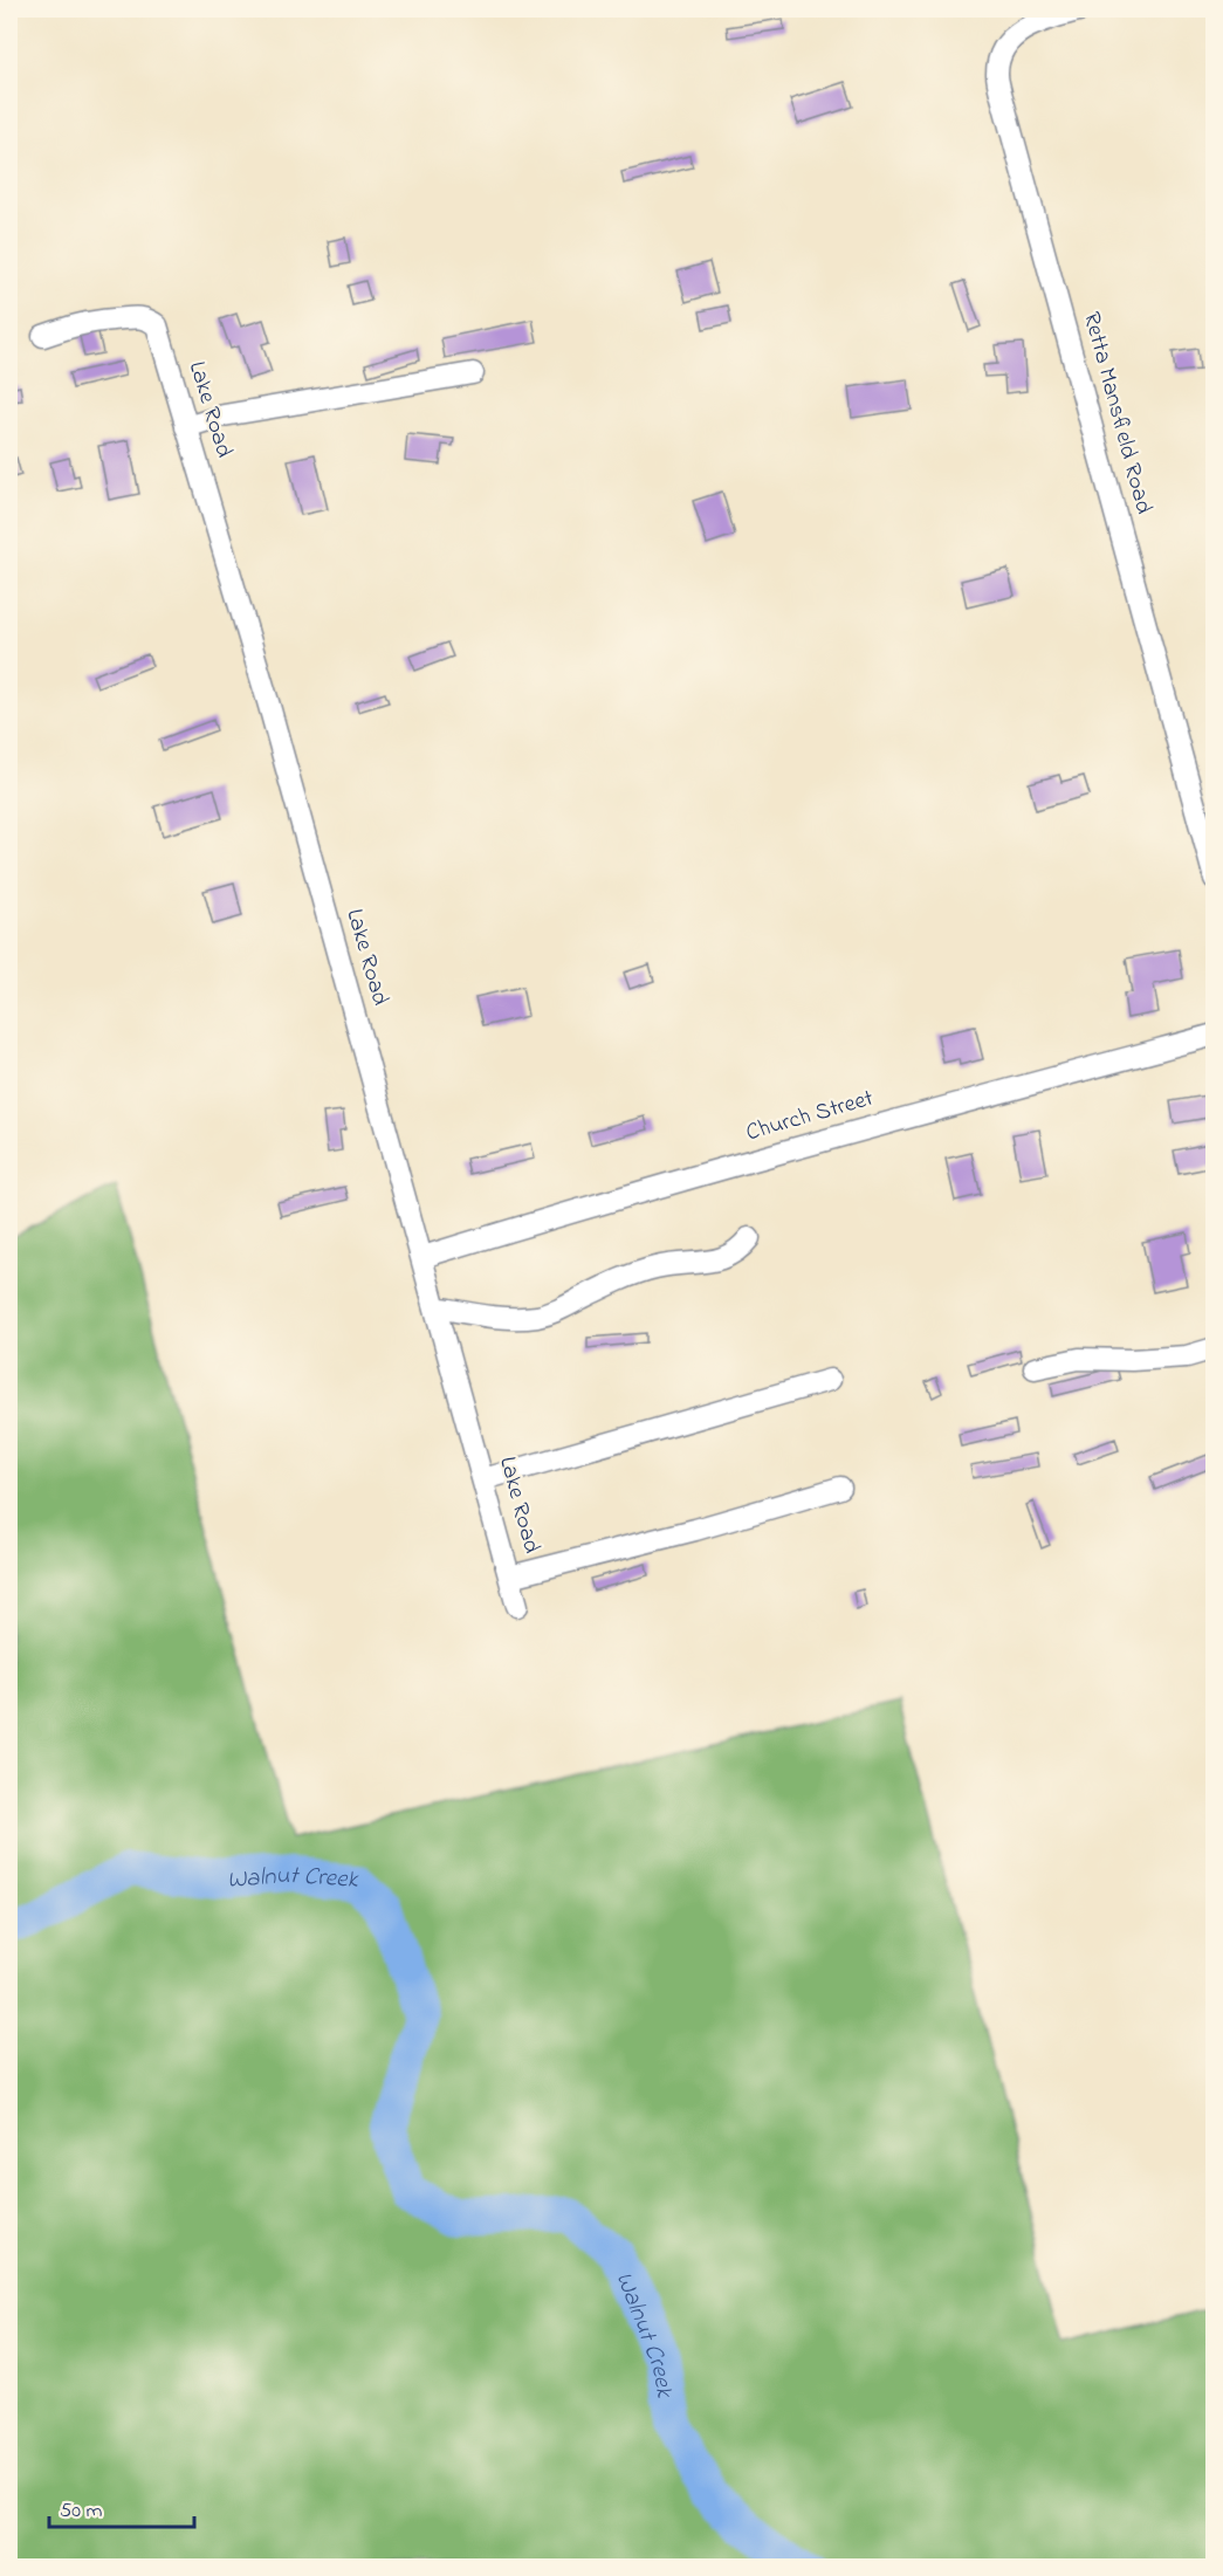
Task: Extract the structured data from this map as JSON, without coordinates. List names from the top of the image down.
{
  "streets": {
    "street": ["Lake Road", "Retta Mansfield Road", "Church Street"]
  },
  "crossings": [
    ["Lake Road", "Church Street"]
  ],
  "water": ["Walnut Creek"],
  "scale_bar": "50 m"
}
